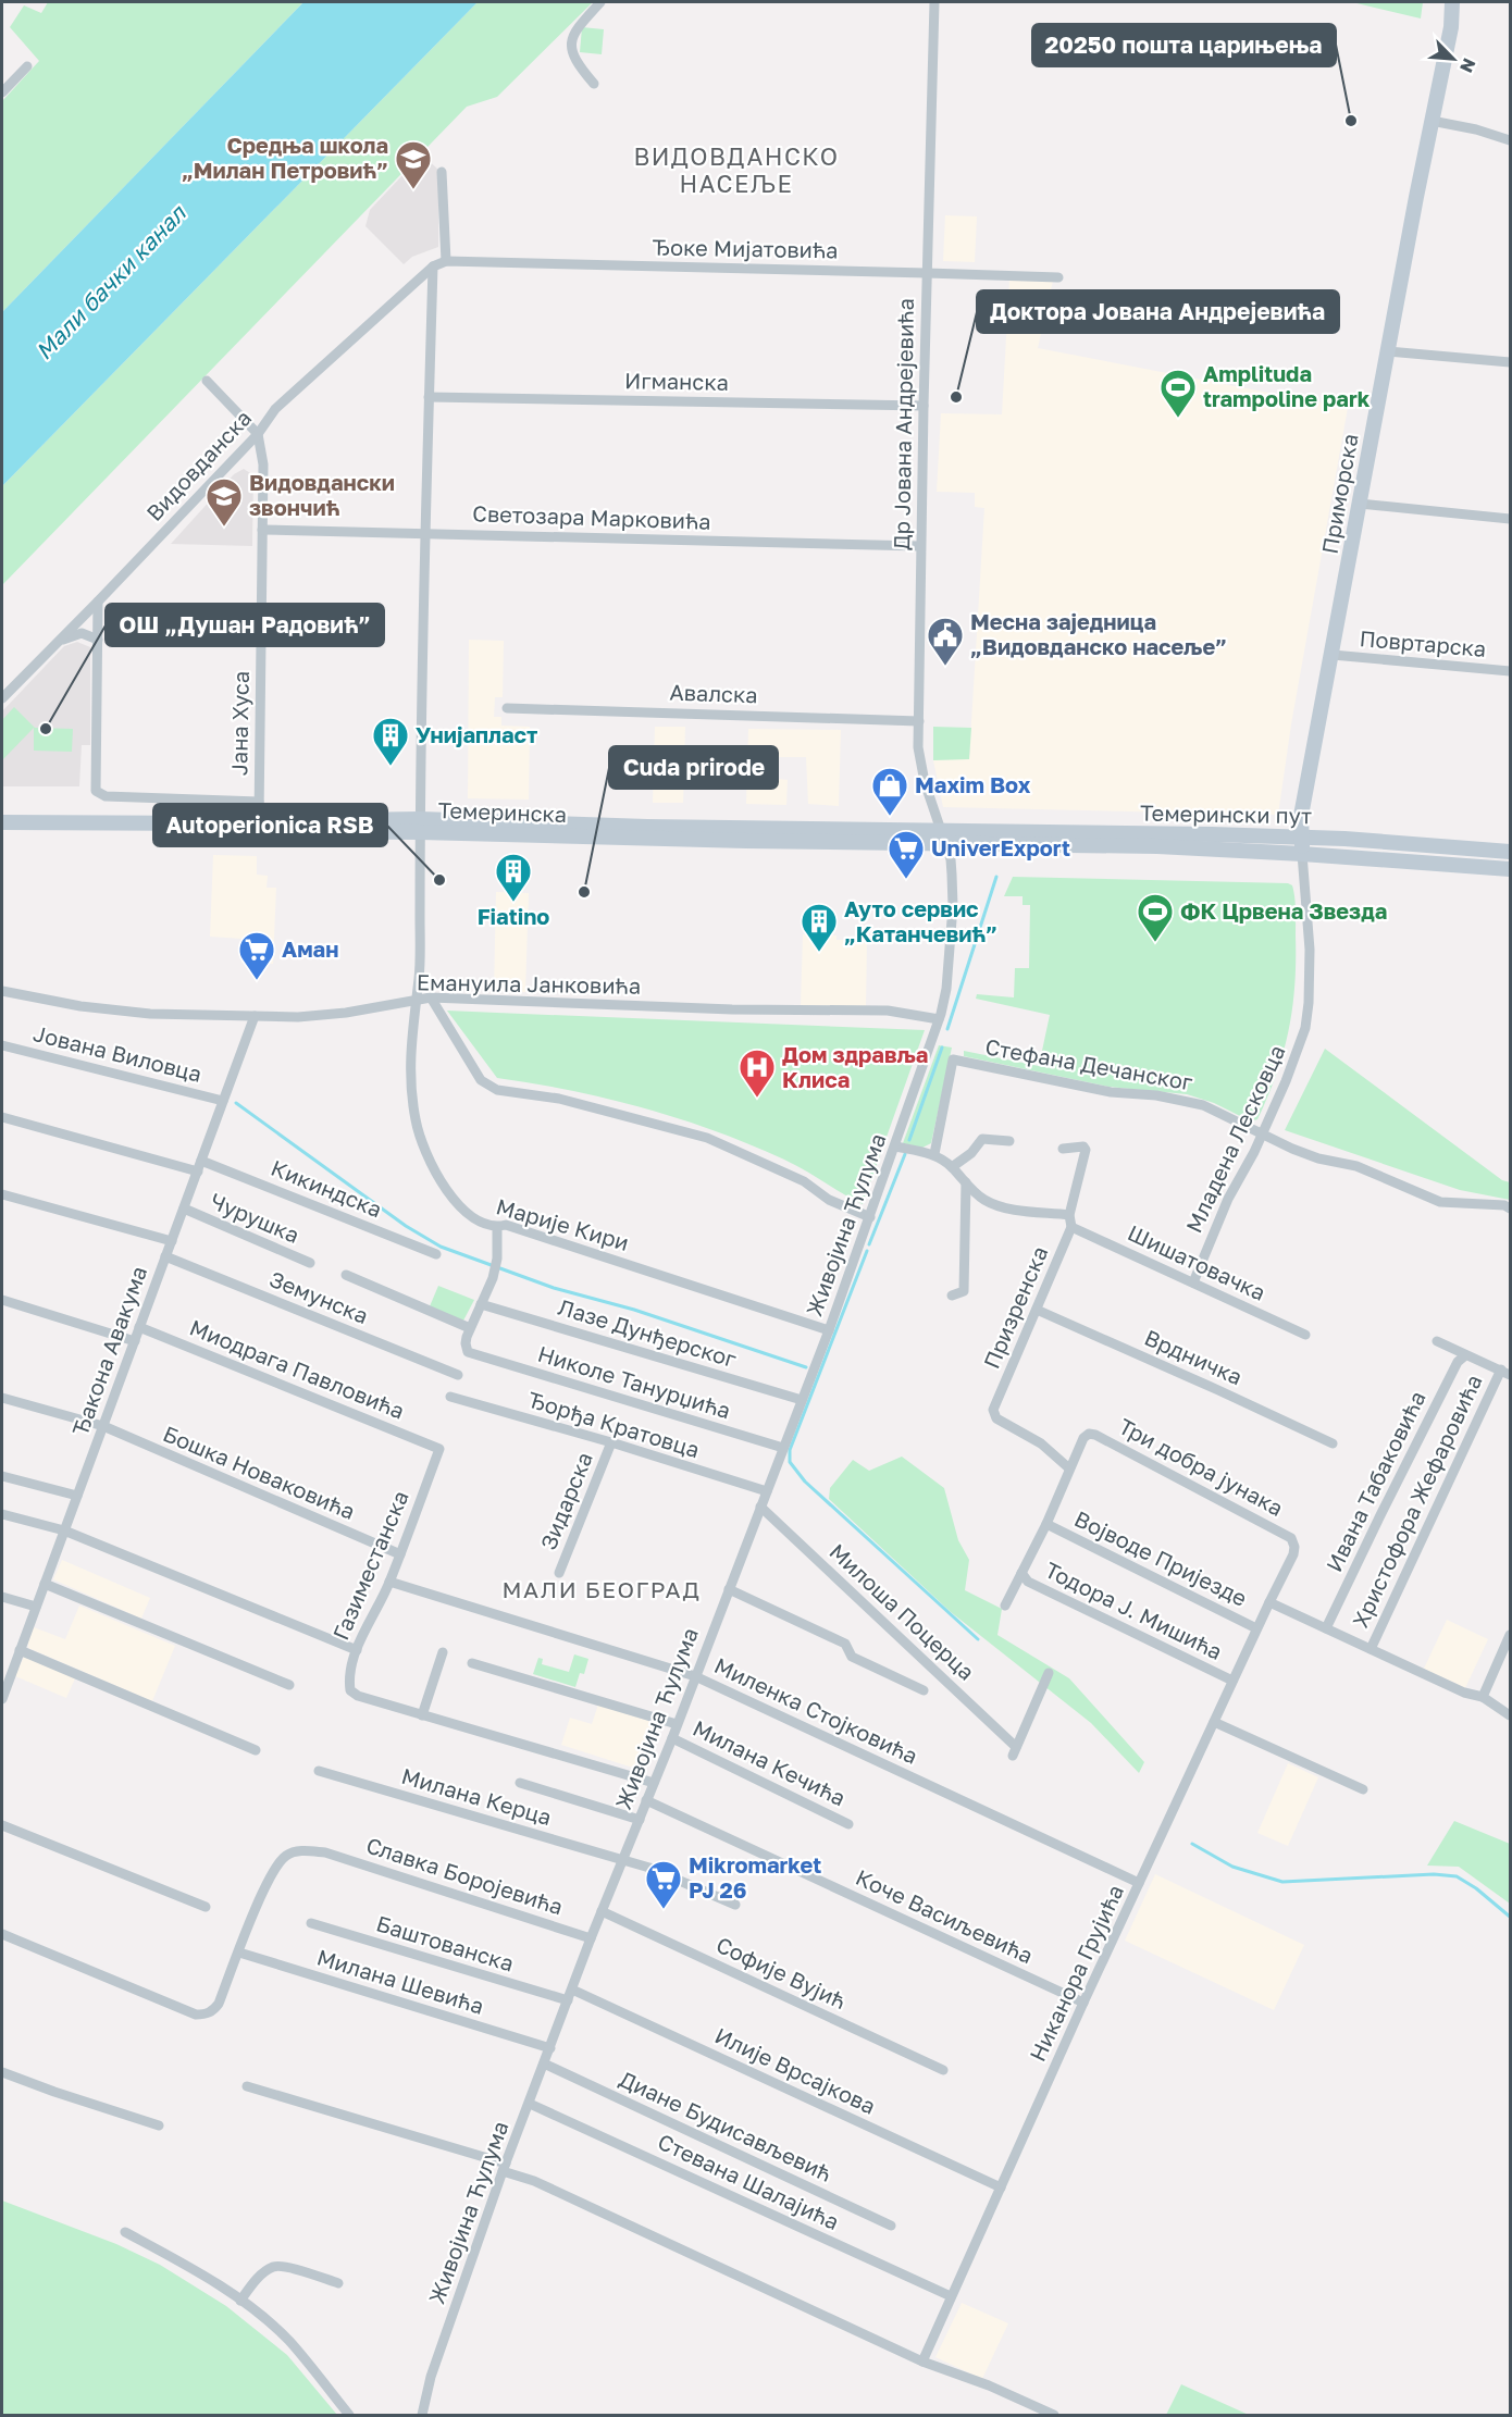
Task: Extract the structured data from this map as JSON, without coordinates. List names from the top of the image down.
{
  "streets": {
    "main road": ["Приморска", "Темеринска", "Темерински пут"],
    "street": [
      "Ђоке Мијатовића",
      "Игманска",
      "Др Јована Андрејевића",
      "Видовданска",
      "Светозара Марковића",
      "Повртарска",
      "Авалска",
      "Јана Хуса",
      "Емануила Јанковића",
      "Јована Виловца",
      "Стефана Дечанског",
      "Младена Лесковца",
      "Кикиндска",
      "Чурушка",
      "Марије Кири",
      "Живојина Ћулума",
      "Шишатовачка",
      "Земунска",
      "Призренска",
      "Лазе Дунђерског",
      "Ђакона Авакума",
      "Врдничка",
      "Миодрага Павловића",
      "Николе Танурџића",
      "Ђорђа Кратовца",
      "Три добра јунака",
      "Бошка Новаковића",
      "Ивана Табаковића",
      "Зидарска",
      "Христофора Жефаровића",
      "Војводе Пријезде",
      "Газиместанска",
      "Тодора Ј. Мишића",
      "Милоша Поцерца",
      "Миленка Стојковића",
      "Милана Кечића",
      "Милана Керца",
      "Славка Боројевића",
      "Коче Васиљевића",
      "Баштованска",
      "Софије Вујић",
      "Никанора Грујића",
      "Милана Шевића",
      "Илије Врсајкова",
      "Диане Будисављевић",
      "Стевана Шалајића"
    ]
  },
  "crossings": [
    ["Ђоке Мијатовића", "Др Јована Андрејевића"],
    ["Ђоке Мијатовића", "Видовданска"],
    ["Ђоке Мијатовића", "Марије Кири"],
    ["Игманска", "Др Јована Андрејевића"],
    ["Игманска", "Марије Кири"],
    ["Др Јована Андрејевића", "Светозара Марковића"],
    ["Др Јована Андрејевића", "Авалска"],
    ["Др Јована Андрејевића", "Темеринска"],
    ["Др Јована Андрејевића", "Темерински пут"],
    ["Др Јована Андрејевића", "Живојина Ћулума"],
    ["Видовданска", "Јана Хуса"],
    ["Видовданска", "Марије Кири"],
    ["Приморска", "Повртарска"],
    ["Приморска", "Темерински пут"],
    ["Приморска", "Младена Лесковца"],
    ["Светозара Марковића", "Јана Хуса"],
    ["Светозара Марковића", "Марије Кири"],
    ["Јана Хуса", "Темеринска"],
    ["Темеринска", "Темерински пут"],
    ["Темеринска", "Марије Кири"],
    ["Темеринска", "Живојина Ћулума"],
    ["Темерински пут", "Младена Лесковца"],
    ["Темерински пут", "Живојина Ћулума"],
    ["Емануила Јанковића", "Марије Кири"],
    ["Емануила Јанковића", "Живојина Ћулума"],
    ["Емануила Јанковића", "Ђакона Авакума"],
    ["Јована Виловца", "Ђакона Авакума"],
    ["Стефана Дечанског", "Младена Лесковца"],
    ["Младена Лесковца", "Шишатовачка"],
    ["Кикиндска", "Ђакона Авакума"],
    ["Чурушка", "Ђакона Авакума"],
    ["Марије Кири", "Живојина Ћулума"],
    ["Живојина Ћулума", "Лазе Дунђерског"],
    ["Живојина Ћулума", "Николе Танурџића"],
    ["Живојина Ћулума", "Ђорђа Кратовца"],
    ["Живојина Ћулума", "Милоша Поцерца"],
    ["Живојина Ћулума", "Миленка Стојковића"],
    ["Живојина Ћулума", "Милана Кечића"],
    ["Живојина Ћулума", "Милана Керца"],
    ["Живојина Ћулума", "Славка Боројевића"],
    ["Живојина Ћулума", "Коче Васиљевића"],
    ["Живојина Ћулума", "Баштованска"],
    ["Живојина Ћулума", "Софије Вујић"],
    ["Живојина Ћулума", "Милана Шевића"],
    ["Живојина Ћулума", "Илије Врсајкова"],
    ["Живојина Ћулума", "Диане Будисављевић"],
    ["Живојина Ћулума", "Стевана Шалајића"],
    ["Шишатовачка", "Призренска"],
    ["Земунска", "Ђакона Авакума"],
    ["Призренска", "Врдничка"],
    ["Призренска", "Три добра јунака"],
    ["Ђакона Авакума", "Миодрага Павловића"],
    ["Ђакона Авакума", "Бошка Новаковића"],
    ["Миодрага Павловића", "Газиместанска"],
    ["Ђорђа Кратовца", "Зидарска"],
    ["Три добра јунака", "Никанора Грујића"],
    ["Бошка Новаковића", "Газиместанска"],
    ["Ивана Табаковића", "Христофора Жефаровића"],
    ["Војводе Пријезде", "Никанора Грујића"],
    ["Газиместанска", "Миленка Стојковића"],
    ["Тодора Ј. Мишића", "Никанора Грујића"],
    ["Миленка Стојковића", "Никанора Грујића"],
    ["Славка Боројевића", "Милана Шевића"],
    ["Коче Васиљевића", "Никанора Грујића"],
    ["Никанора Грујића", "Илије Врсајкова"],
    ["Никанора Грујића", "Стевана Шалајића"]
  ],
  "districts": ["ВИДОВДАНСКО НАСЕЉЕ", "МАЛИ БЕОГРАД"],
  "water": ["Мали бачки канал"],
  "places": {
    "other": [
      "20250 пошта царињења",
      "Доктора Јована Андрејевића",
      "ОШ „Душан Радовић”",
      "Autoperionica RSB",
      "Cuda prirode"
    ],
    "school or university": ["Средња школа „Милан Петровић”", "Видовдански звончић"],
    "sports": ["Amplituda trampoline park", "ФК Црвена Звезда"],
    "public building": ["Месна заједница „Видовданско насеље”"],
    "building": ["Унијапласт", "Fiatino", "Ауто сервис „Катанчевић”"],
    "shop": ["Maxim Box"],
    "supermarket": ["UniverExport", "Аман", "Mikromarket PJ 26"],
    "hospital": ["Дом здравља Клиса"]
  },
  "north": "bottom right"
}
